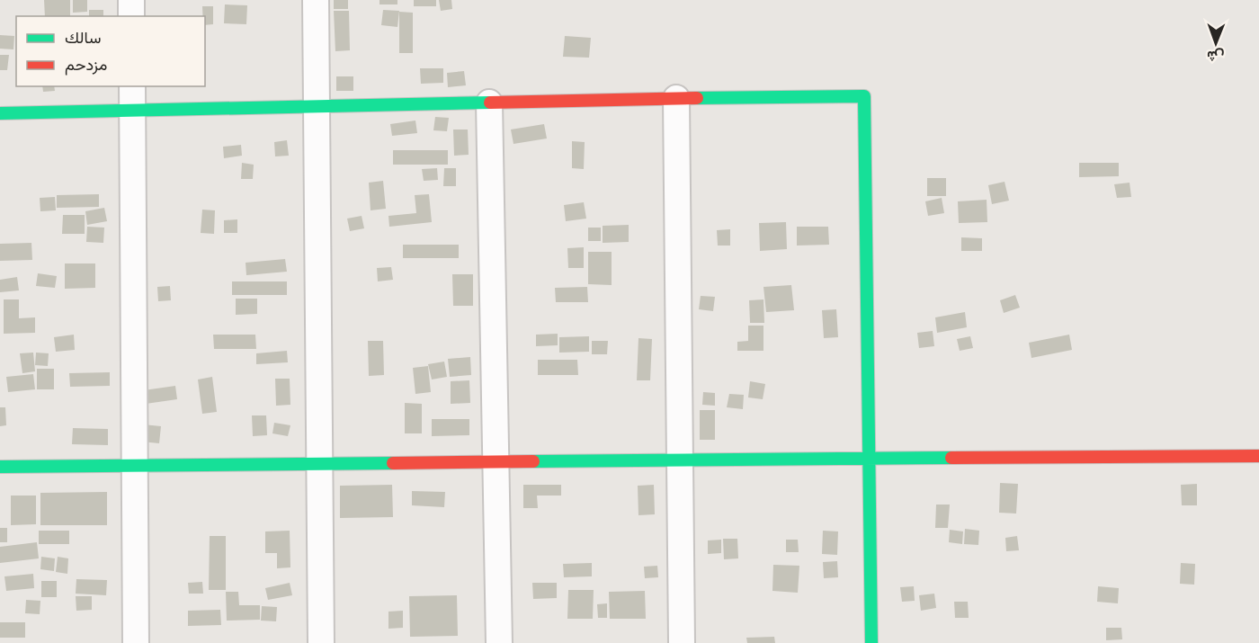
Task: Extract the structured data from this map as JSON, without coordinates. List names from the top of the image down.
{
  "legend": ["سالك", "مزدحم"],
  "north": "bottom"
}
